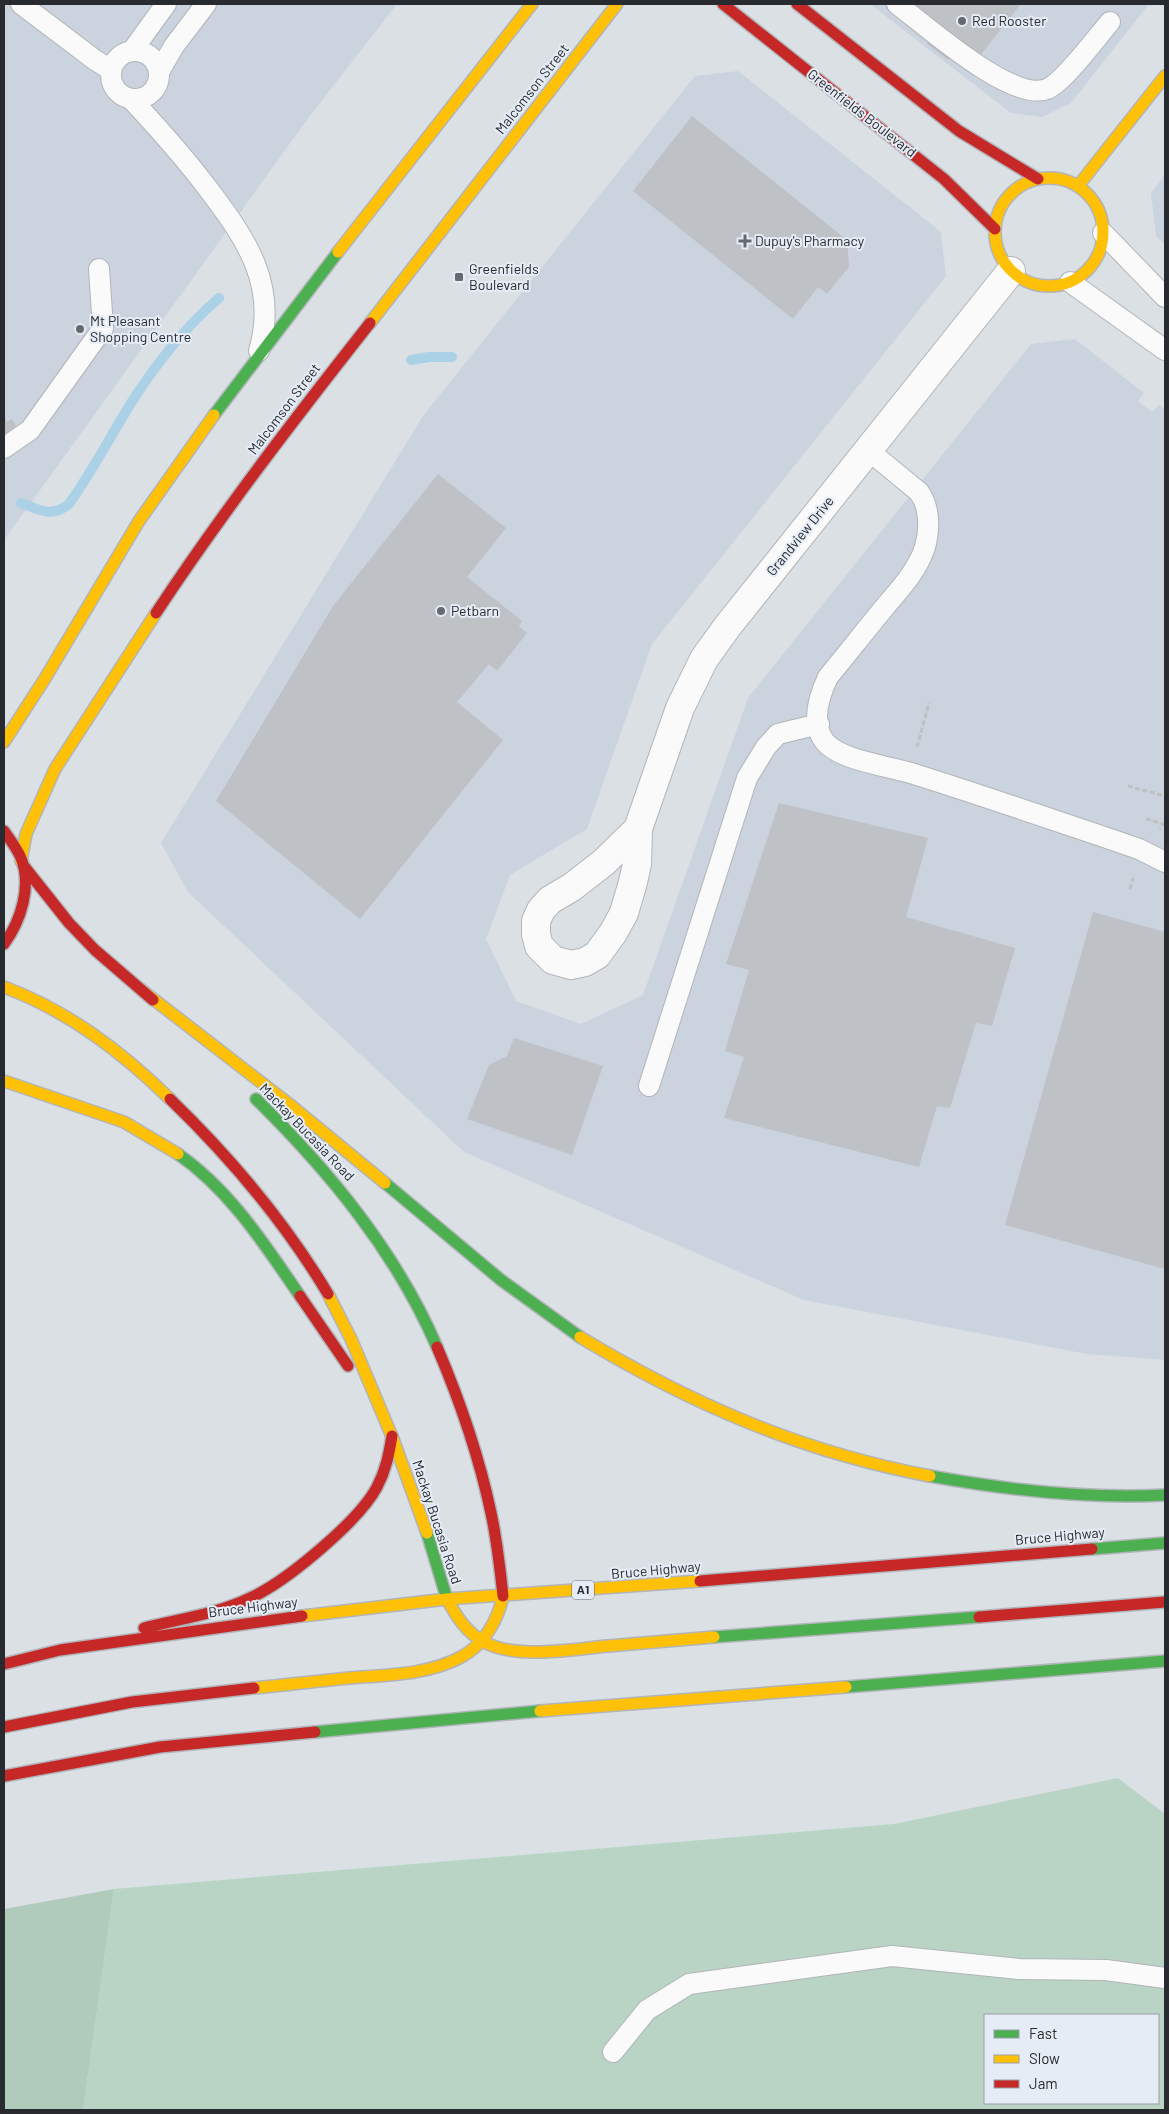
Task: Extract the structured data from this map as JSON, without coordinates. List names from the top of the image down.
{
  "streets": {
    "main road": [
      "Malcomson Street",
      "Greenfields Boulevard",
      "Mackay Bucasia Road",
      "Bruce Highway",
      "A1"
    ],
    "street": ["Grandview Drive"]
  },
  "crossings": [
    ["Greenfields Boulevard", "Grandview Drive"],
    ["Mackay Bucasia Road", "Bruce Highway"]
  ],
  "places": {
    "other": ["Red Rooster", "Mt Pleasant Shopping Centre", "Petbarn"],
    "health": ["Dupuy's Pharmacy"],
    "transit": ["Greenfields Boulevard"]
  },
  "legend": ["Fast", "Slow", "Jam"]
}
